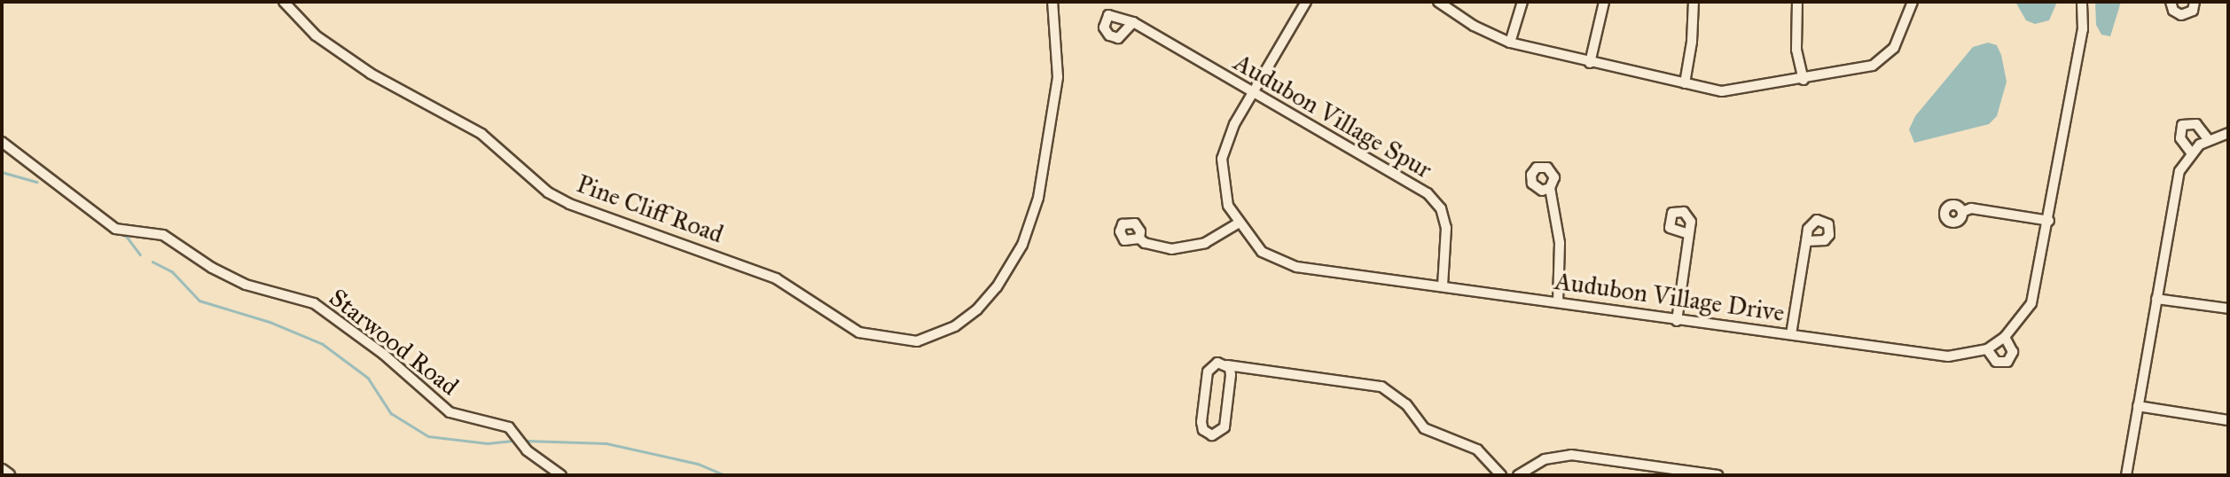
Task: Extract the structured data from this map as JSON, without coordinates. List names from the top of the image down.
{
  "streets": {
    "street": [
      "Audubon Village Spur",
      "Pine Cliff Road",
      "Audubon Village Drive",
      "Starwood Road"
    ]
  },
  "crossings": [
    ["Audubon Village Spur", "Audubon Village Drive"]
  ]
}
